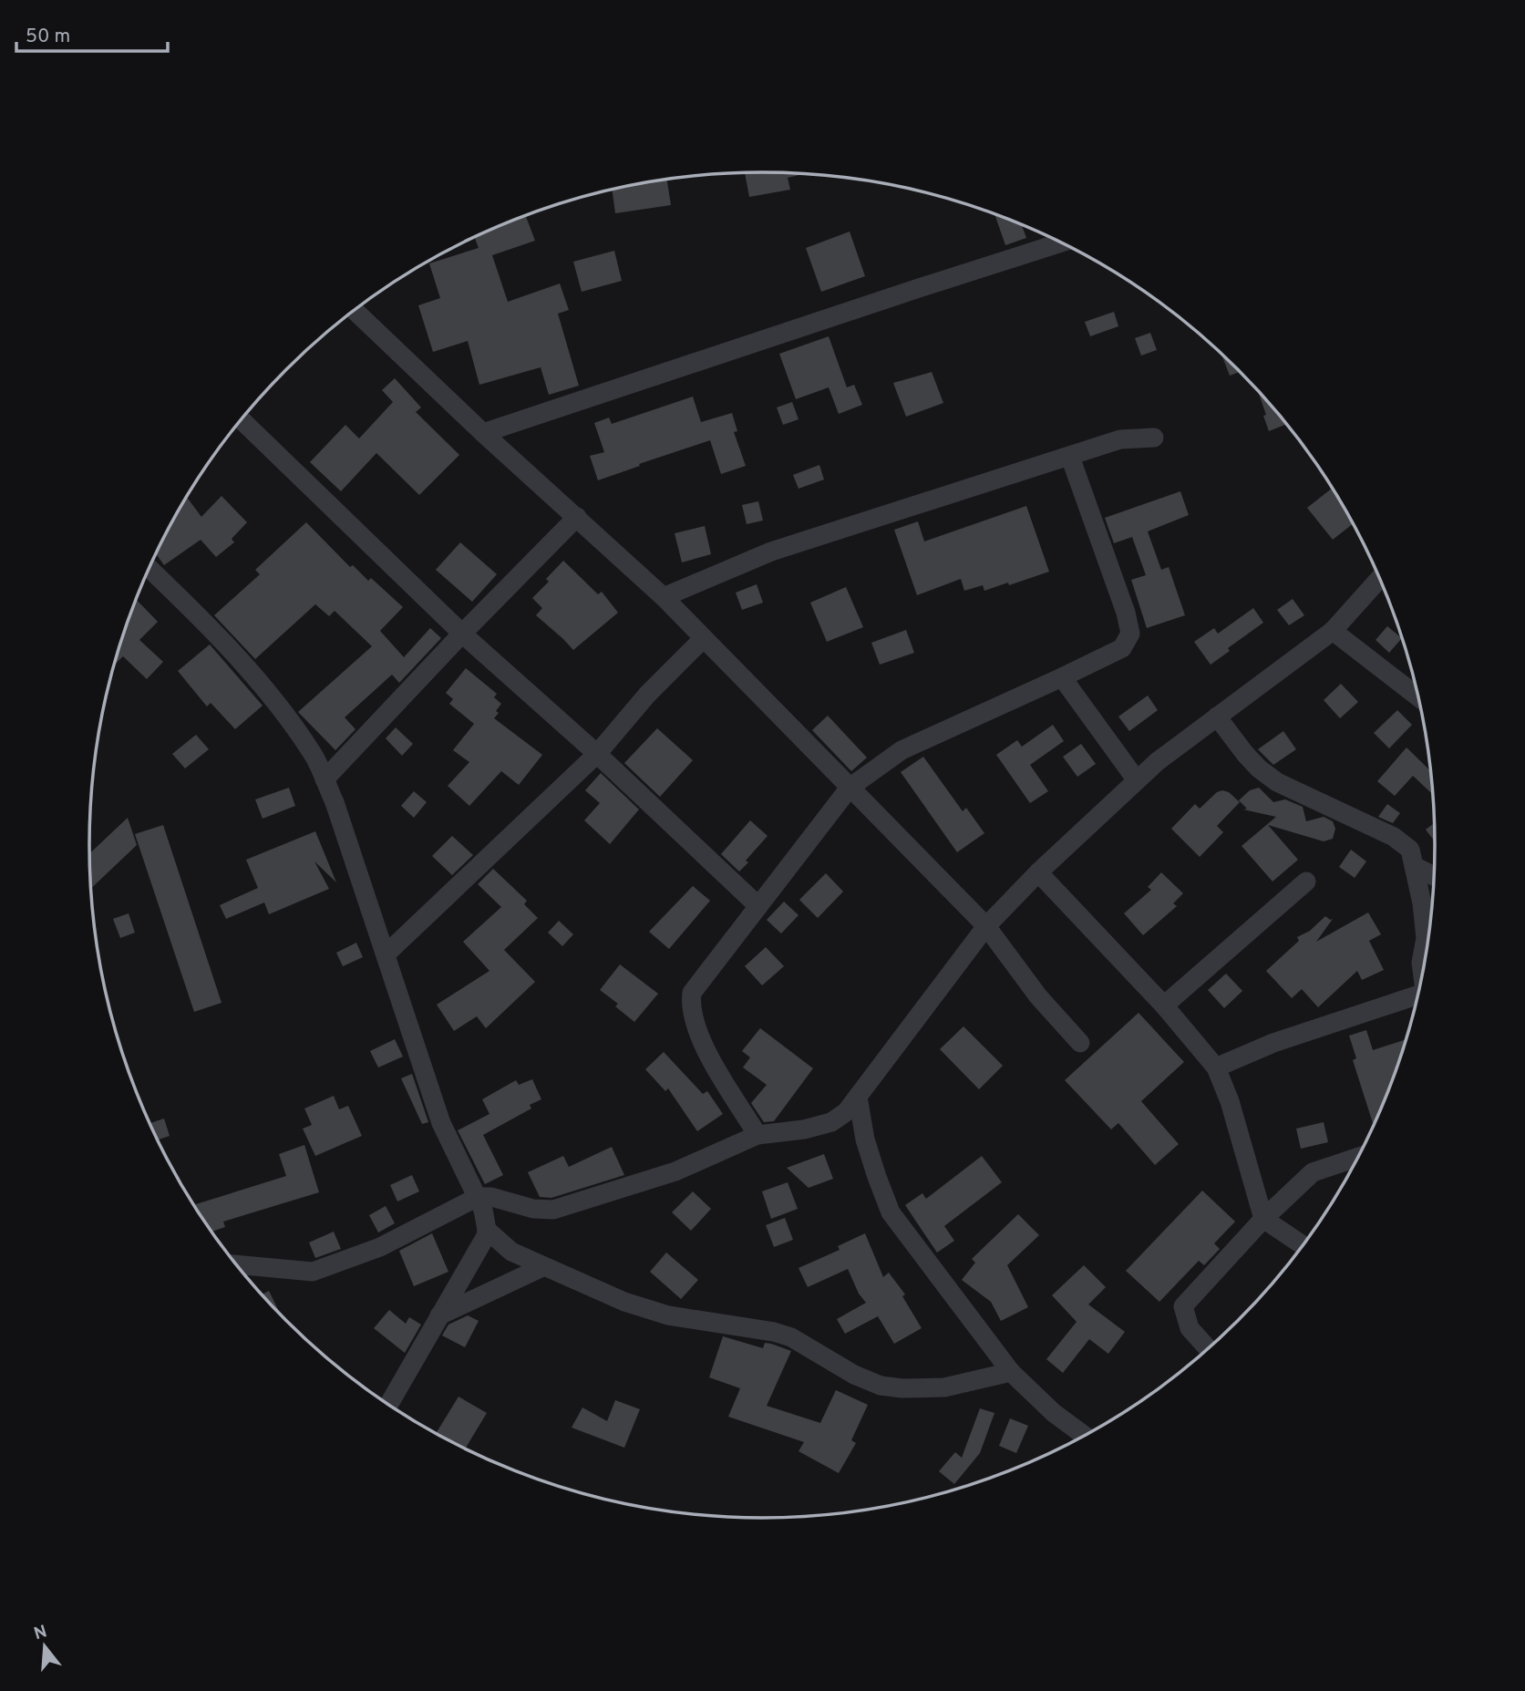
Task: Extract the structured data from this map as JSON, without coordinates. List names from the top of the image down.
{
  "scale_bar": "50 m",
  "north": "top"
}
